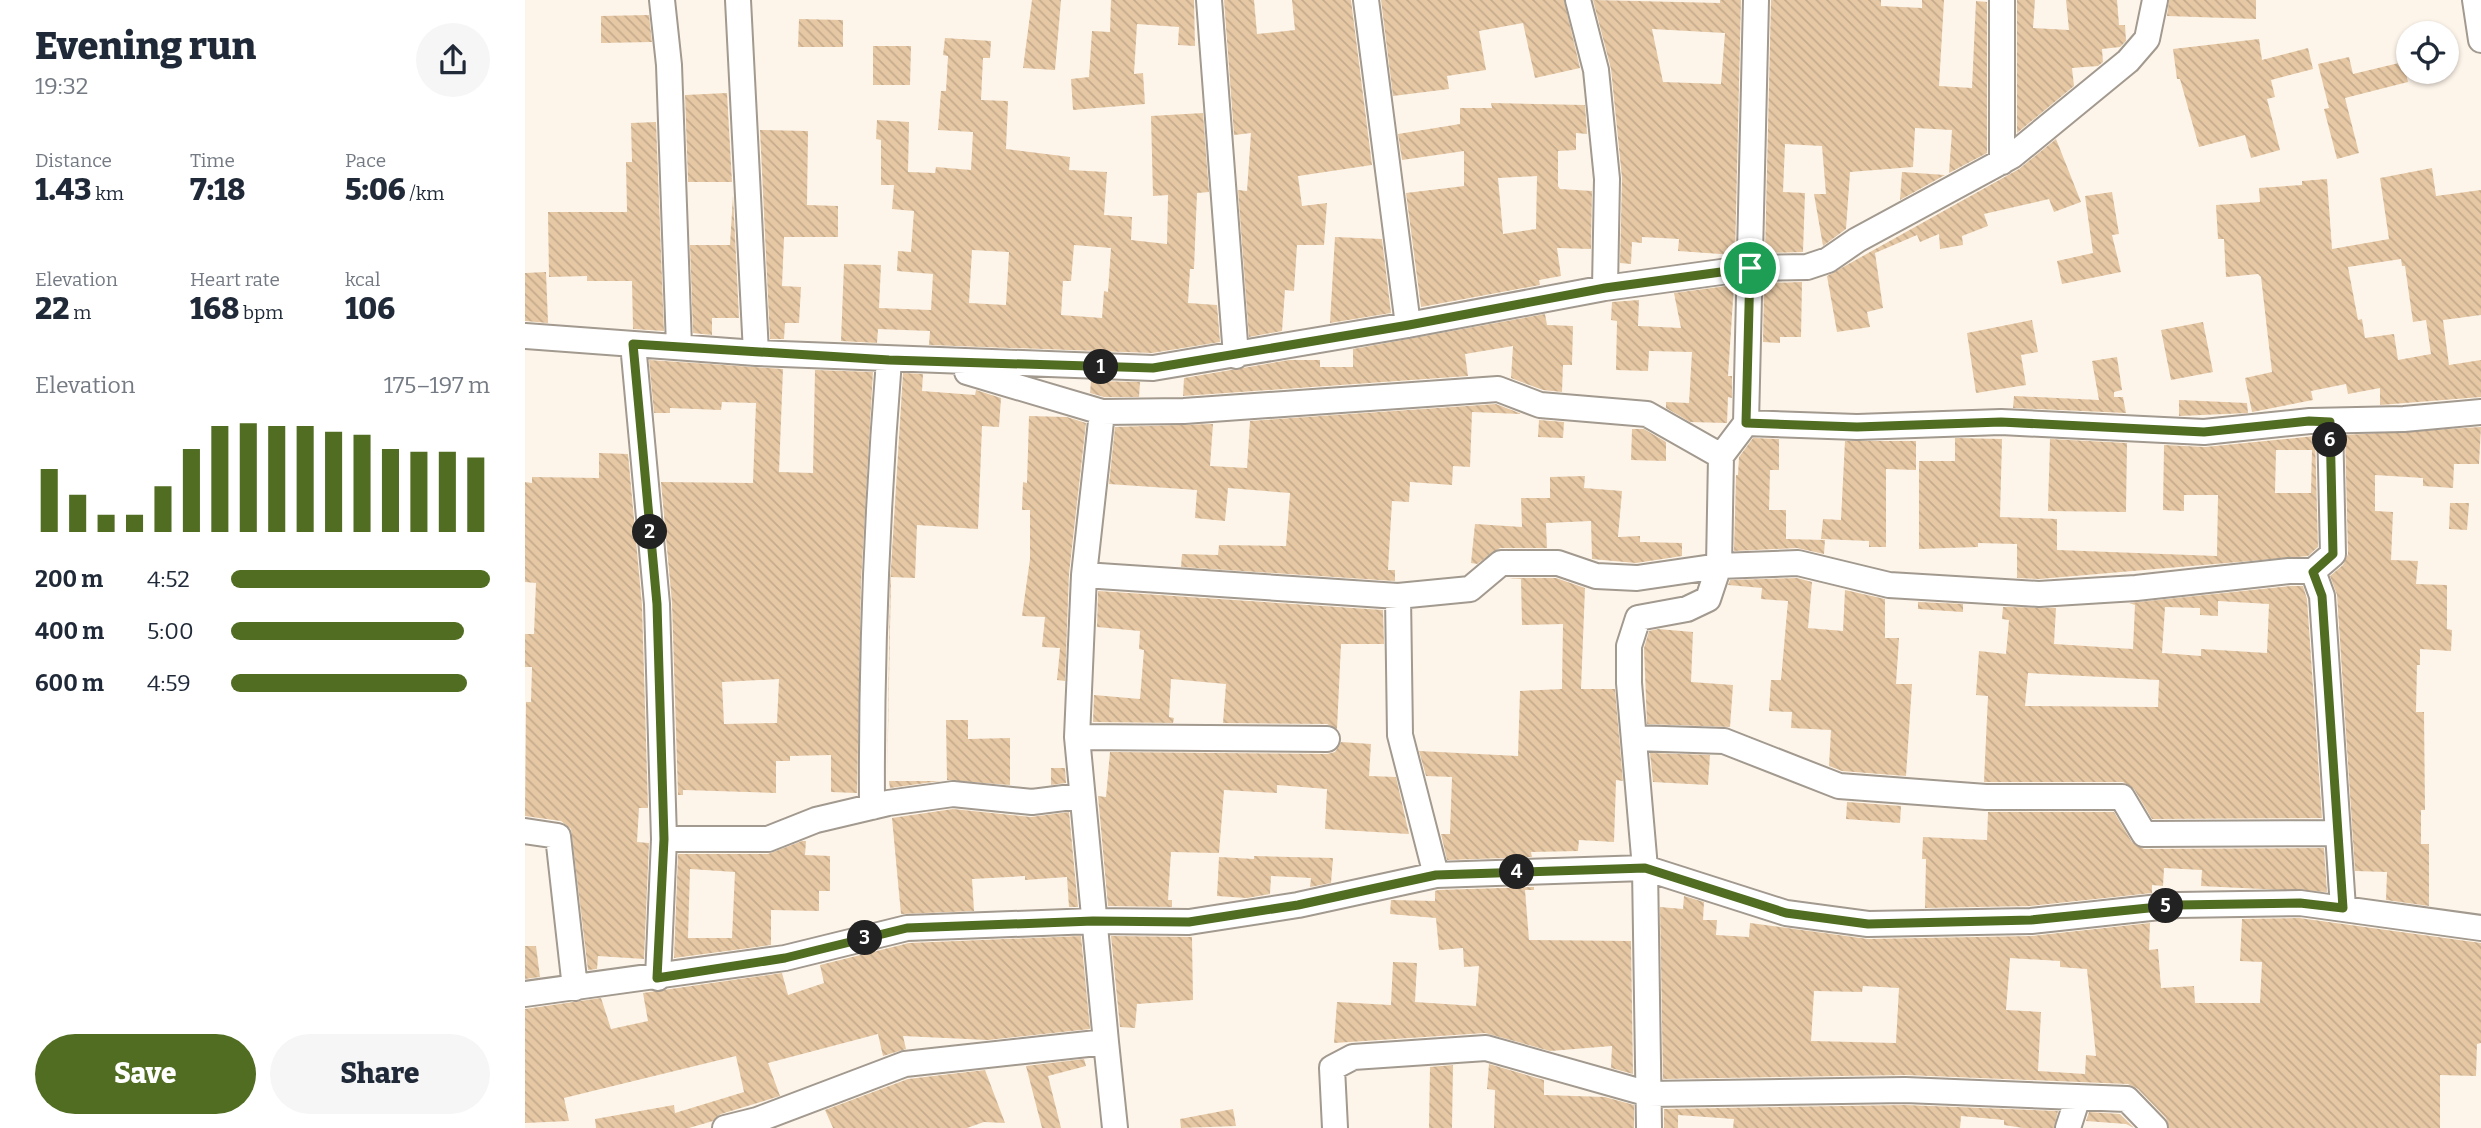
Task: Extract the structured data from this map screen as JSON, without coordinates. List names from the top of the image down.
{
  "page": {
    "heading": ["Evening run", "19:32"],
    "stats": [
      ["Distance", "1.43 km"],
      ["Time", "7:18"],
      ["Pace", "5:06 /km"],
      ["Elevation", "22 m"],
      ["Heart rate", "168 bpm"],
      ["kcal", "106"]
    ],
    "pins": [
      "1",
      "6",
      "2",
      "4",
      "5",
      "3"
    ],
    "chart": ["Elevation", "175–197 m"],
    "list": [
      {
        "name": "200 m",
        "note": "4:52"
      },
      {
        "name": "400 m",
        "note": "5:00"
      },
      {
        "name": "600 m",
        "note": "4:59"
      }
    ],
    "buttons": ["Save", "Share"]
  }
}
